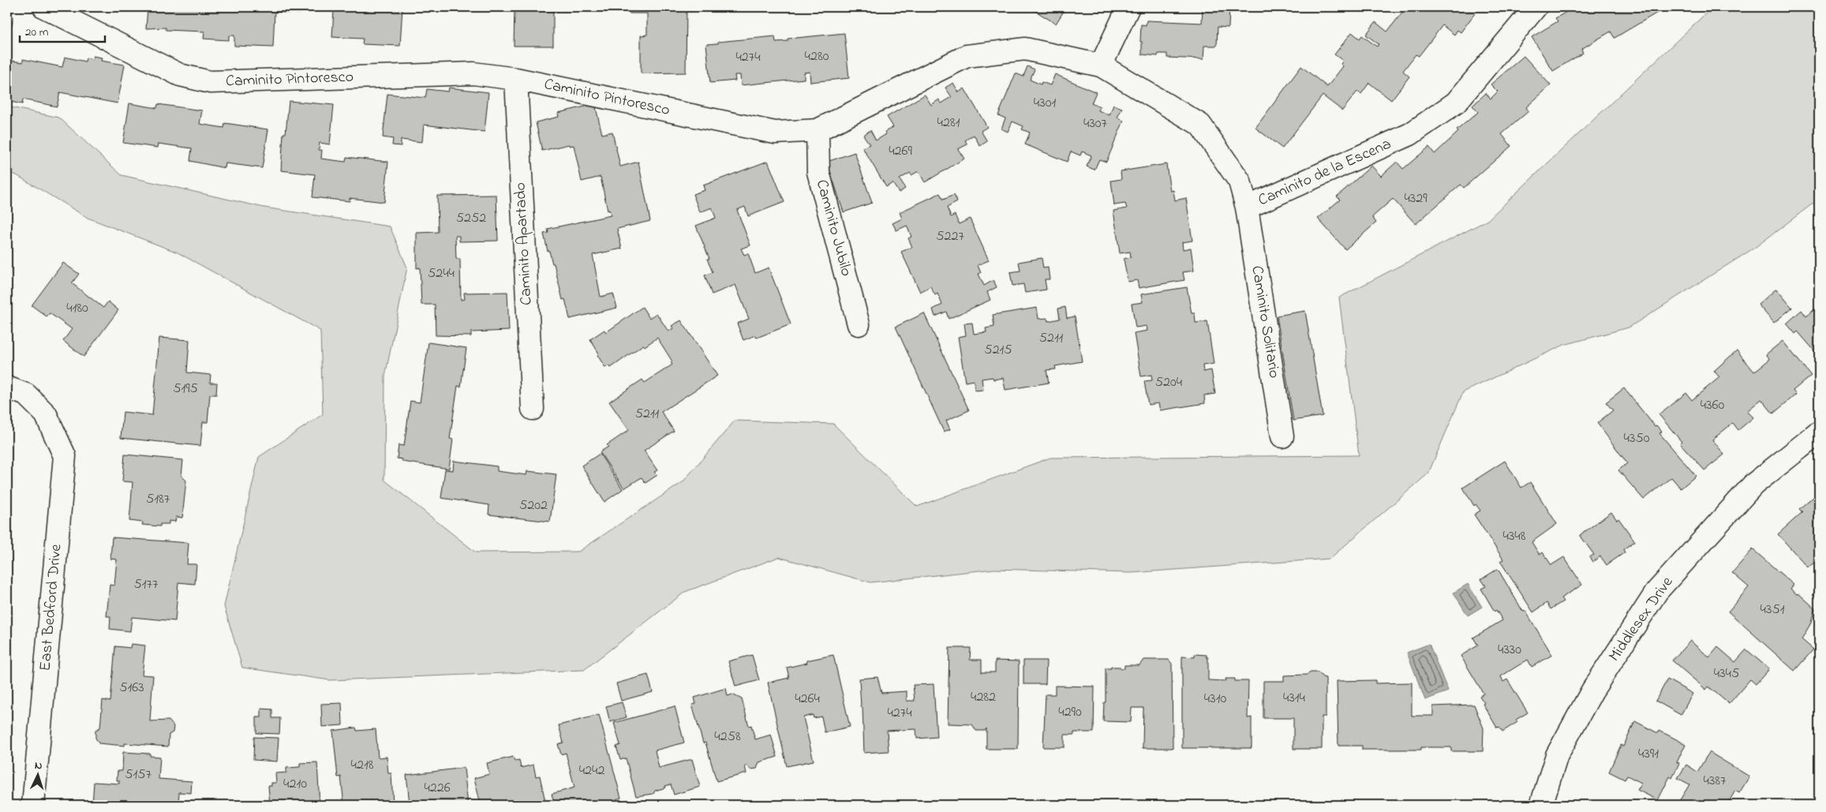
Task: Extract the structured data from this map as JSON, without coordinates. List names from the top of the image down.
{
  "streets": {
    "street": [
      "Caminito Pintoresco",
      "Caminito de la Escena",
      "Caminito Jubilo",
      "Caminito Apartado",
      "Caminito Solitario",
      "East Bedford Drive",
      "Middlesex Drive"
    ]
  },
  "crossings": [
    ["Caminito Pintoresco", "Caminito de la Escena"],
    ["Caminito Pintoresco", "Caminito Jubilo"],
    ["Caminito Pintoresco", "Caminito Apartado"],
    ["Caminito de la Escena", "Caminito Solitario"]
  ],
  "house_numbers": [
    "4280",
    "4274",
    "4301",
    "4281",
    "4307",
    "4269",
    "4329",
    "5252",
    "5227",
    "5244",
    "4180",
    "5211",
    "5215",
    "5204",
    "5195",
    "4360",
    "5211",
    "4350",
    "5187",
    "5202",
    "4348",
    "5177",
    "4351",
    "4330",
    "4345",
    "5163",
    "4282",
    "4314",
    "4264",
    "4310",
    "4290",
    "4274",
    "4258",
    "4391",
    "4218",
    "4242",
    "5157",
    "4387",
    "4210",
    "4226"
  ],
  "scale_bar": "20 m",
  "north": "top"
}
